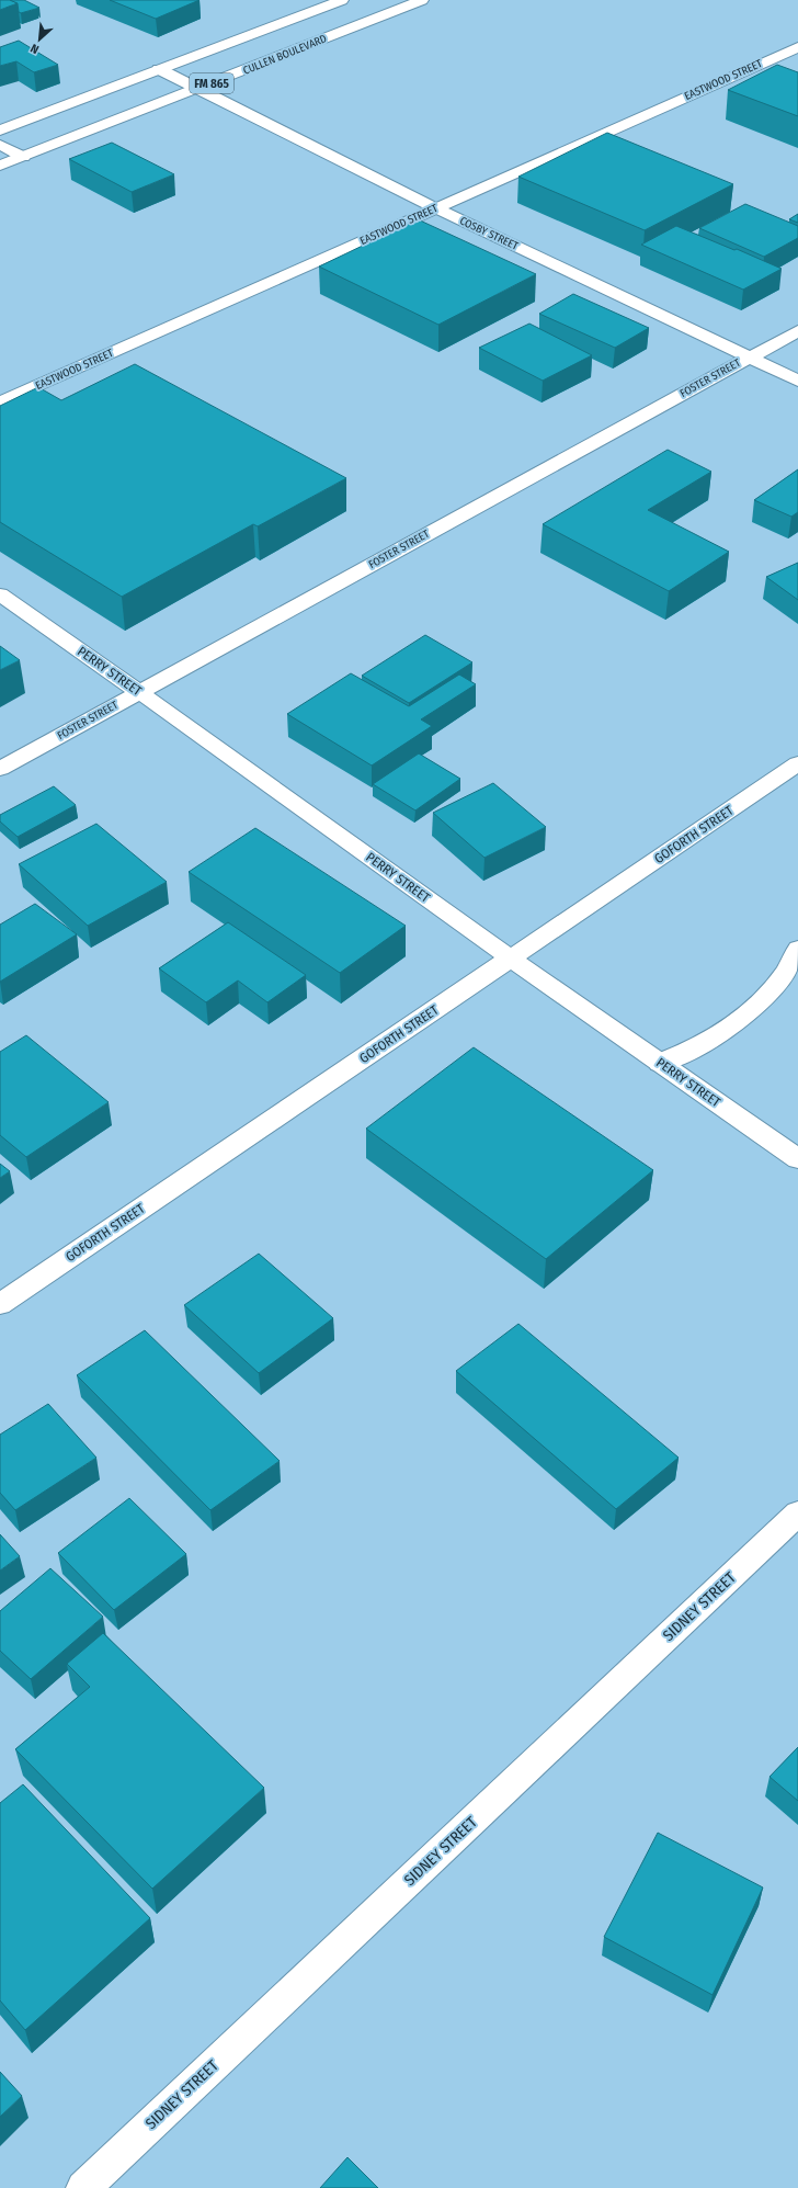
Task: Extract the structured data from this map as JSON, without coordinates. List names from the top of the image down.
{
  "streets": {
    "street": [
      "CULLEN BOULEVARD",
      "EASTWOOD STREET",
      "FM 865",
      "COSBY STREET",
      "FOSTER STREET",
      "PERRY STREET",
      "GOFORTH STREET",
      "SIDNEY STREET"
    ]
  },
  "crossings": [
    ["CULLEN BOULEVARD", "COSBY STREET"],
    ["EASTWOOD STREET", "COSBY STREET"],
    ["FM 865", "COSBY STREET"],
    ["COSBY STREET", "FOSTER STREET"],
    ["FOSTER STREET", "PERRY STREET"],
    ["PERRY STREET", "GOFORTH STREET"]
  ],
  "north": "bottom left"
}
